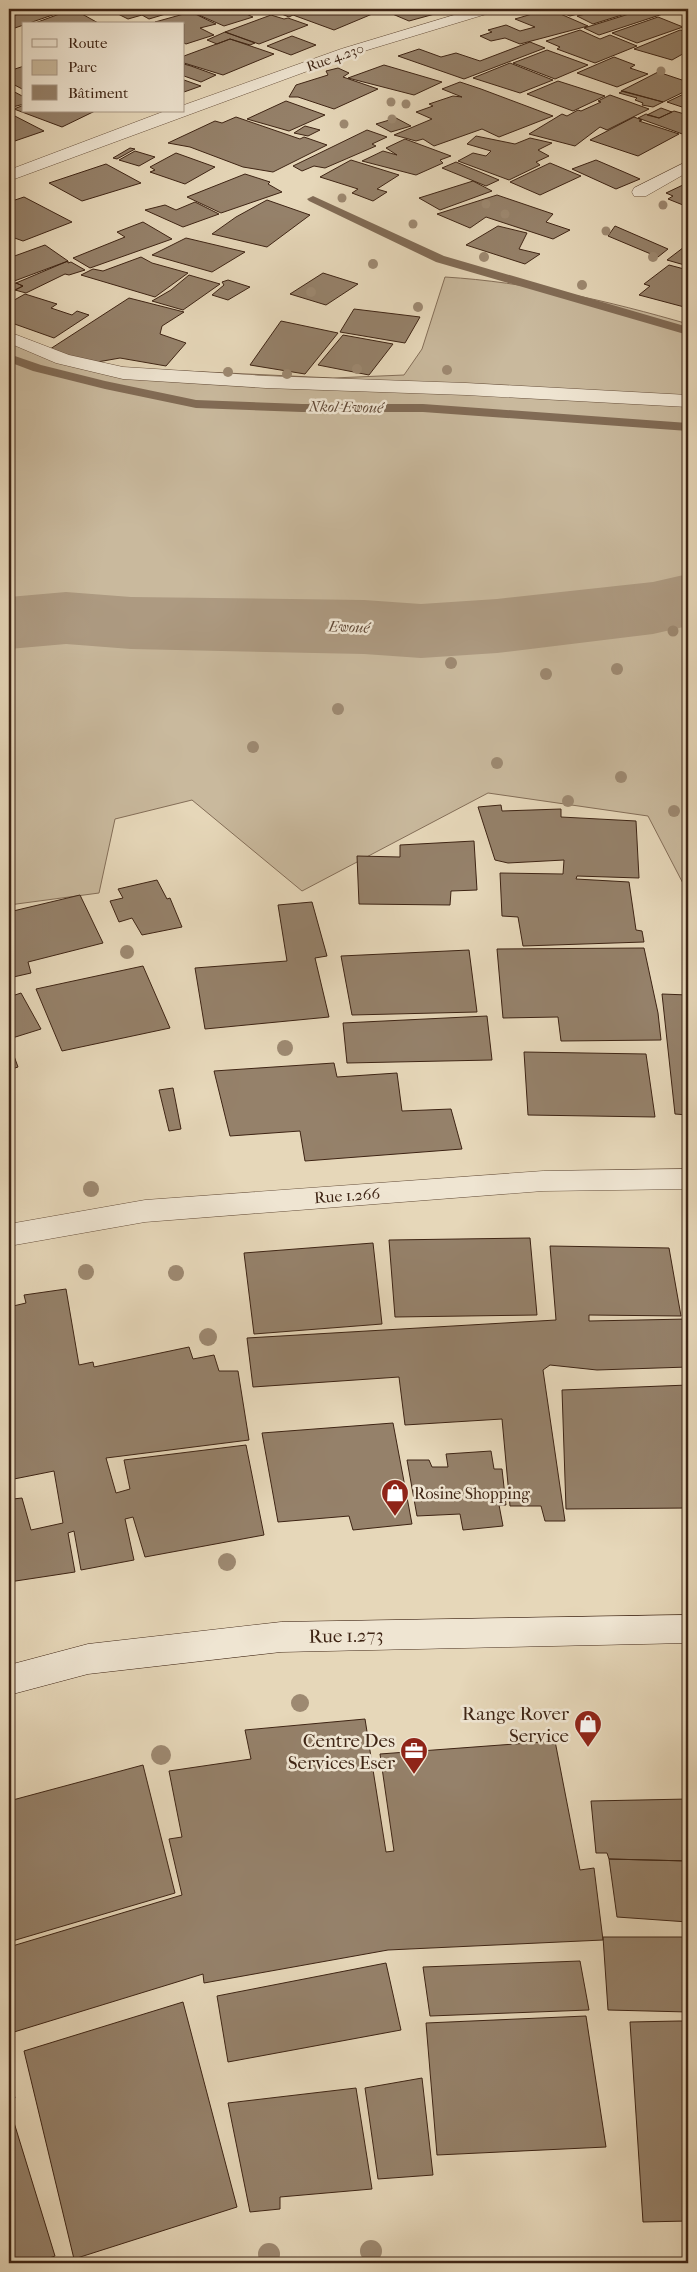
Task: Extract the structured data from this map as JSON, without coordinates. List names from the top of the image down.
{
  "streets": {
    "street": ["Rue 4.230", "Rue 1.266", "Rue 1.273"]
  },
  "water": ["Nkol-Ewoué", "Ewoué"],
  "places": {
    "shop": ["Rosine Shopping", "Range Rover Service"],
    "office": ["Centre Des Services Eser"]
  },
  "legend": ["Route", "Parc", "Bâtiment"]
}
